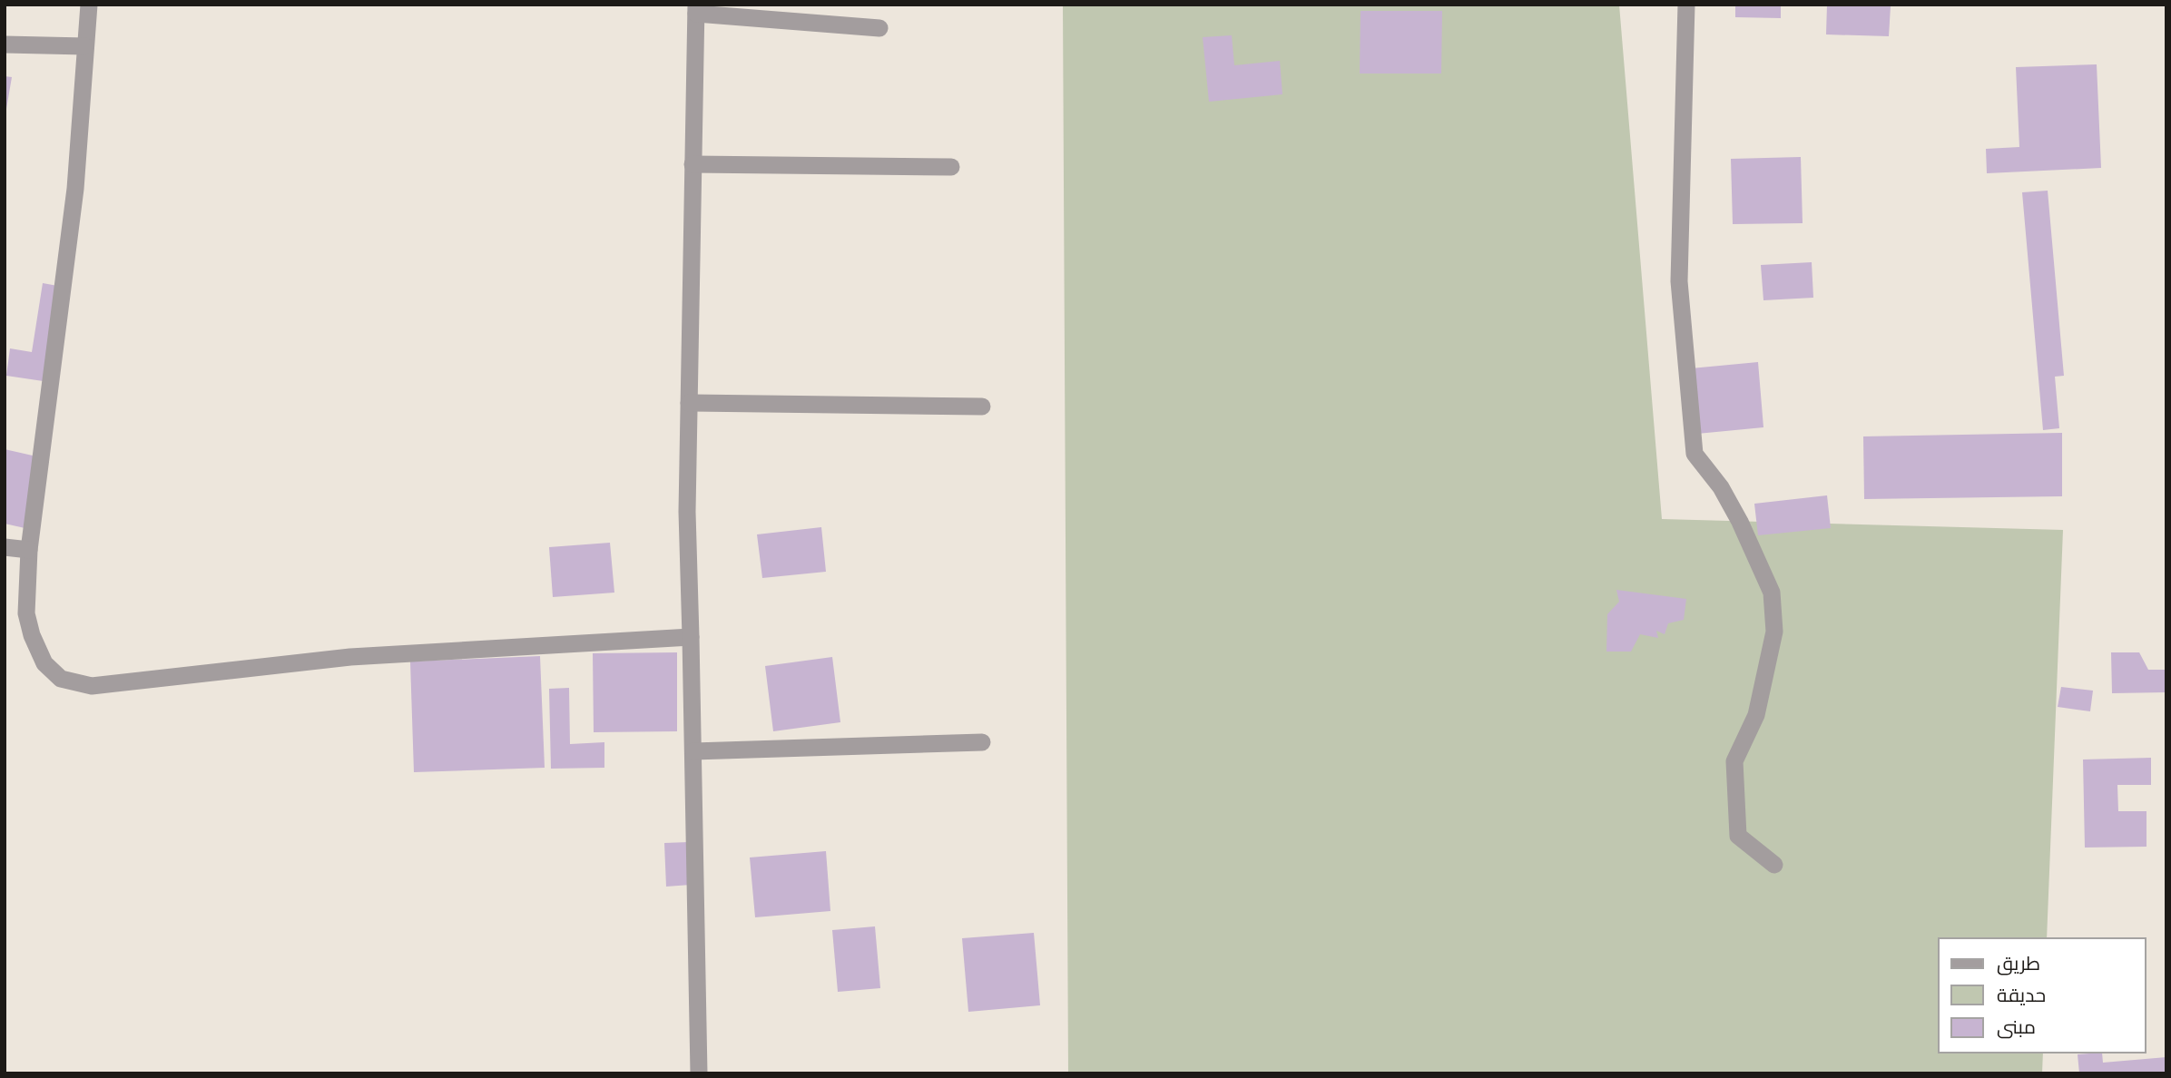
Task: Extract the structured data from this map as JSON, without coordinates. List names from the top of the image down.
{
  "legend": ["طريق", "حديقة", "مبنى"]
}
